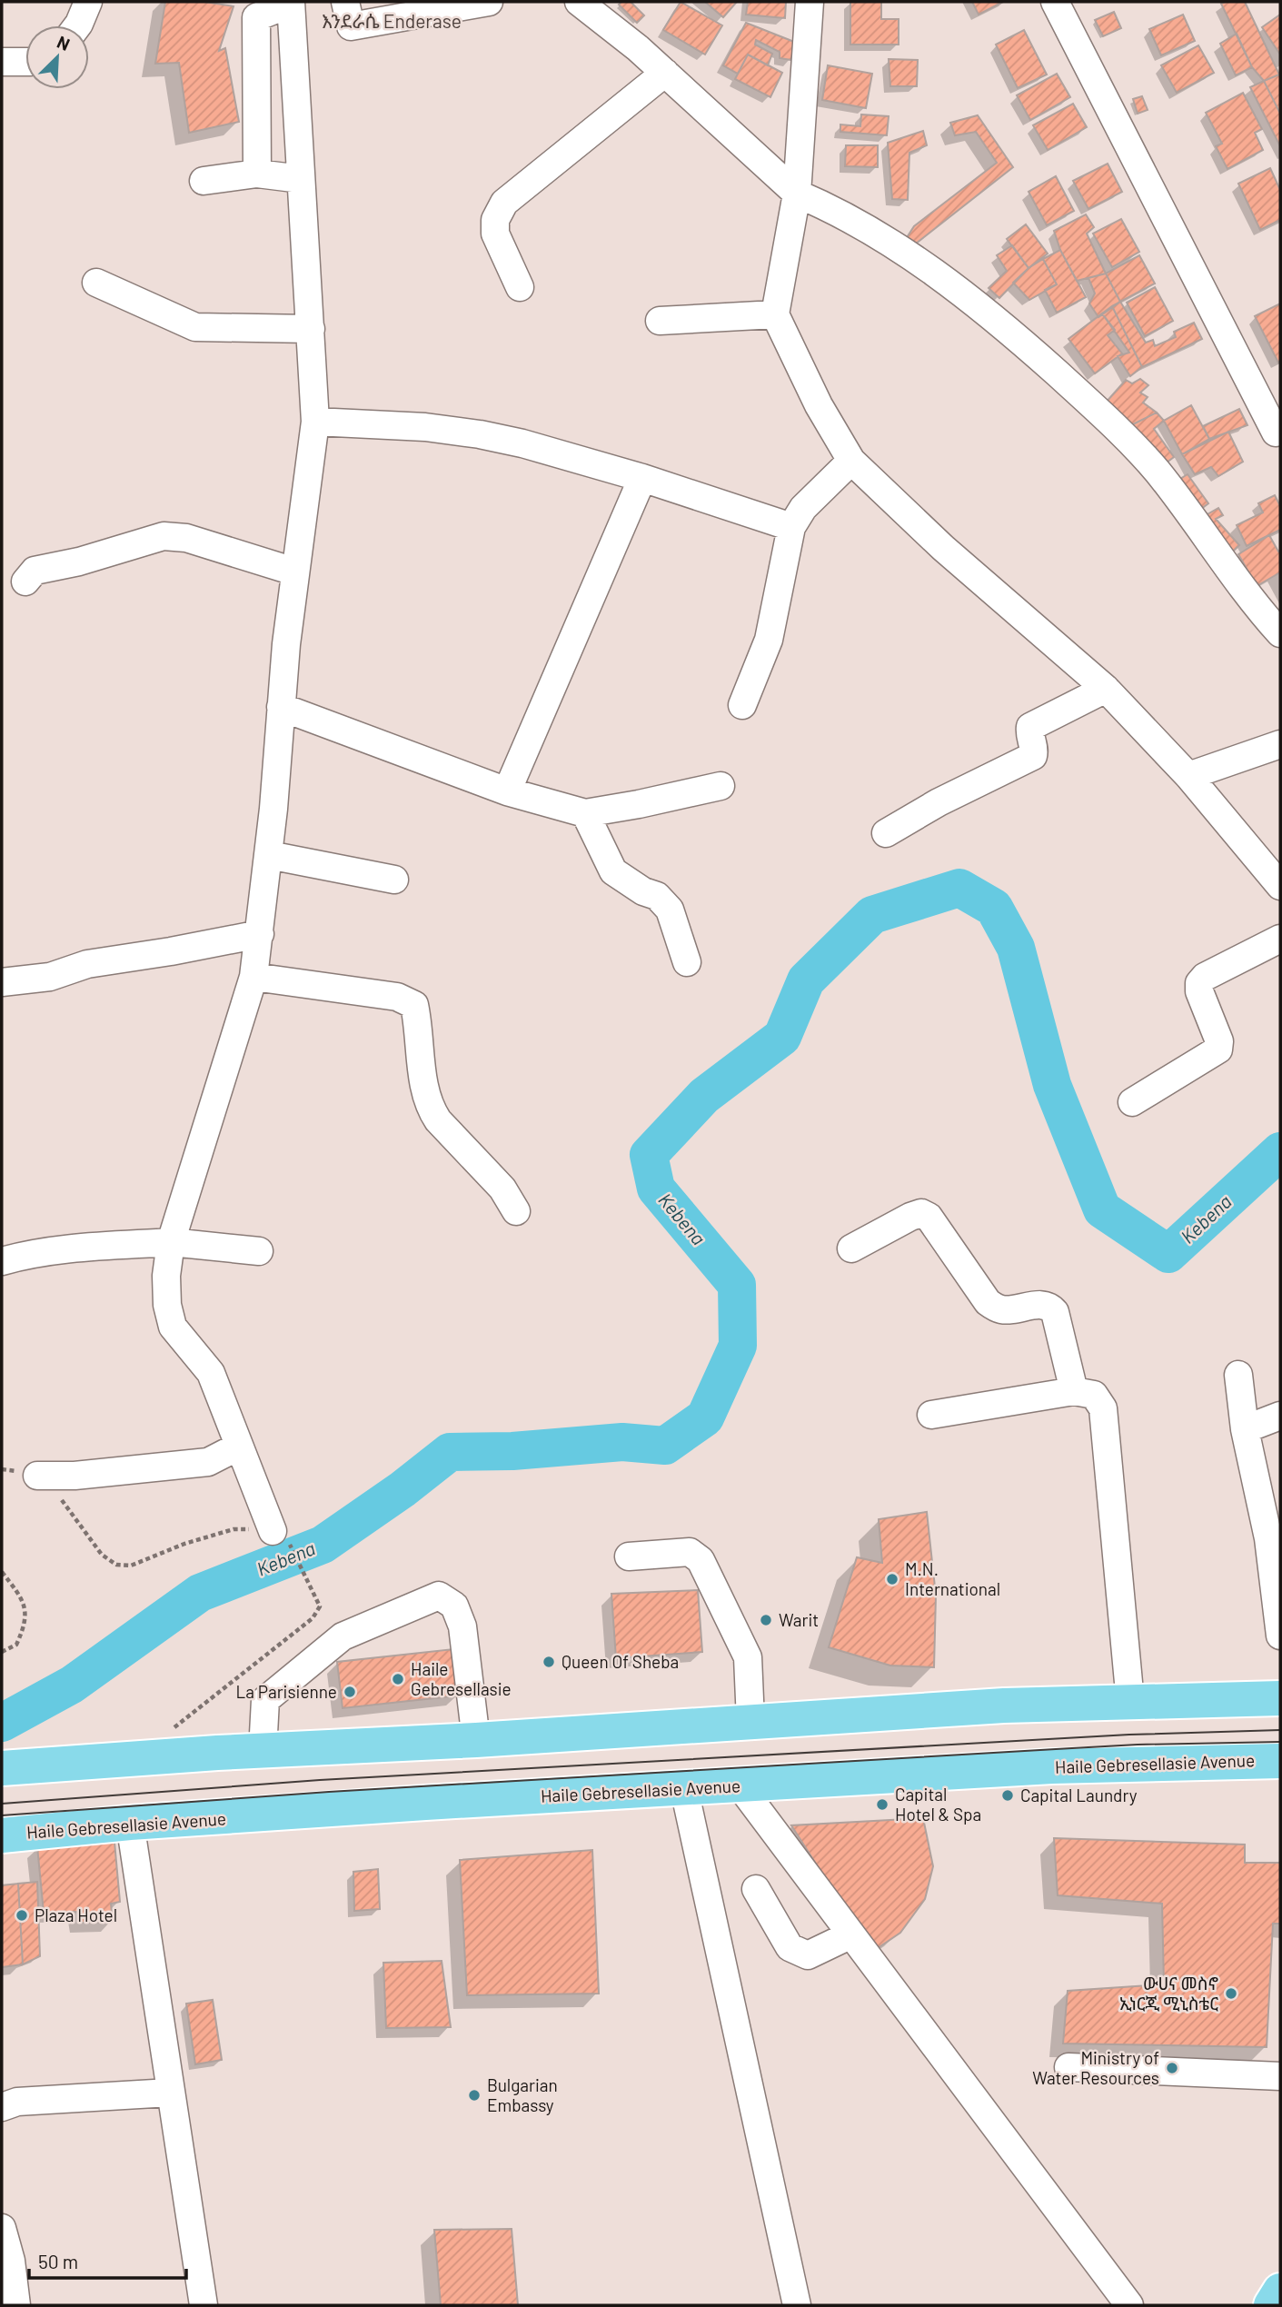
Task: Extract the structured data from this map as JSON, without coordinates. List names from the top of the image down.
{
  "streets": {
    "main road": ["Haile Gebresellasie Avenue"]
  },
  "districts": ["እንደራሴ Enderase"],
  "water": ["Kebena"],
  "places": [
    "M.N. International",
    "Warit",
    "Queen Of Sheba",
    "Haile Gebresellasie",
    "La Parisienne",
    "Capital Laundry",
    "Capital Hotel & Spa",
    "Plaza Hotel",
    "ውሀና መስኖ ኢነርጂ ሚኒስቴር",
    "Ministry of Water Resources",
    "Bulgarian Embassy"
  ],
  "scale_bar": "50 m",
  "north": "top right"
}
